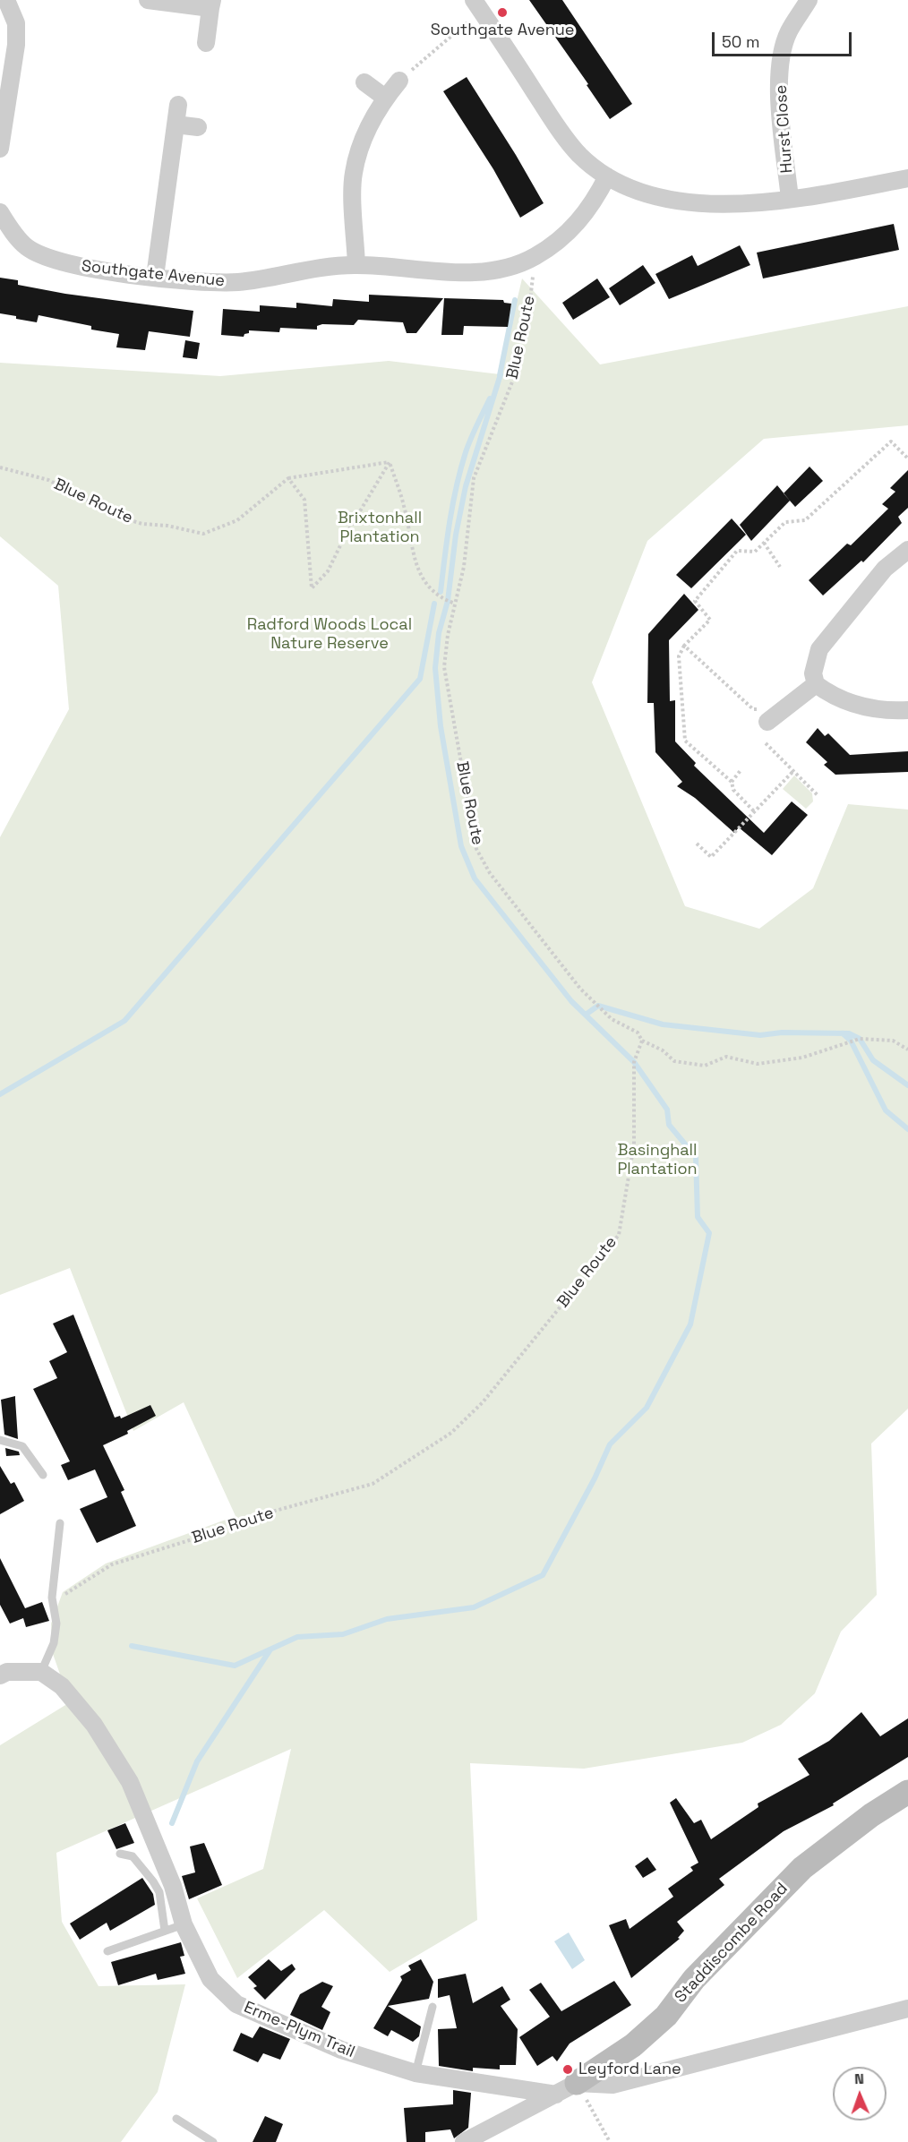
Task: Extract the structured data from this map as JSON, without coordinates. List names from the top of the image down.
{
  "streets": {
    "street": [
      "Hurst Close",
      "Southgate Avenue",
      "Staddiscombe Road",
      "Erme-Plym Trail"
    ],
    "path": ["Blue Route"]
  },
  "crossings": [
    ["Southgate Avenue", "Blue Route"],
    ["Staddiscombe Road", "Erme-Plym Trail"]
  ],
  "parks": ["Brixtonhall Plantation", "Radford Woods Local Nature Reserve", "Basinghall Plantation"],
  "places": ["Southgate Avenue", "Leyford Lane"],
  "scale_bar": "50 m",
  "north": "top"
}
